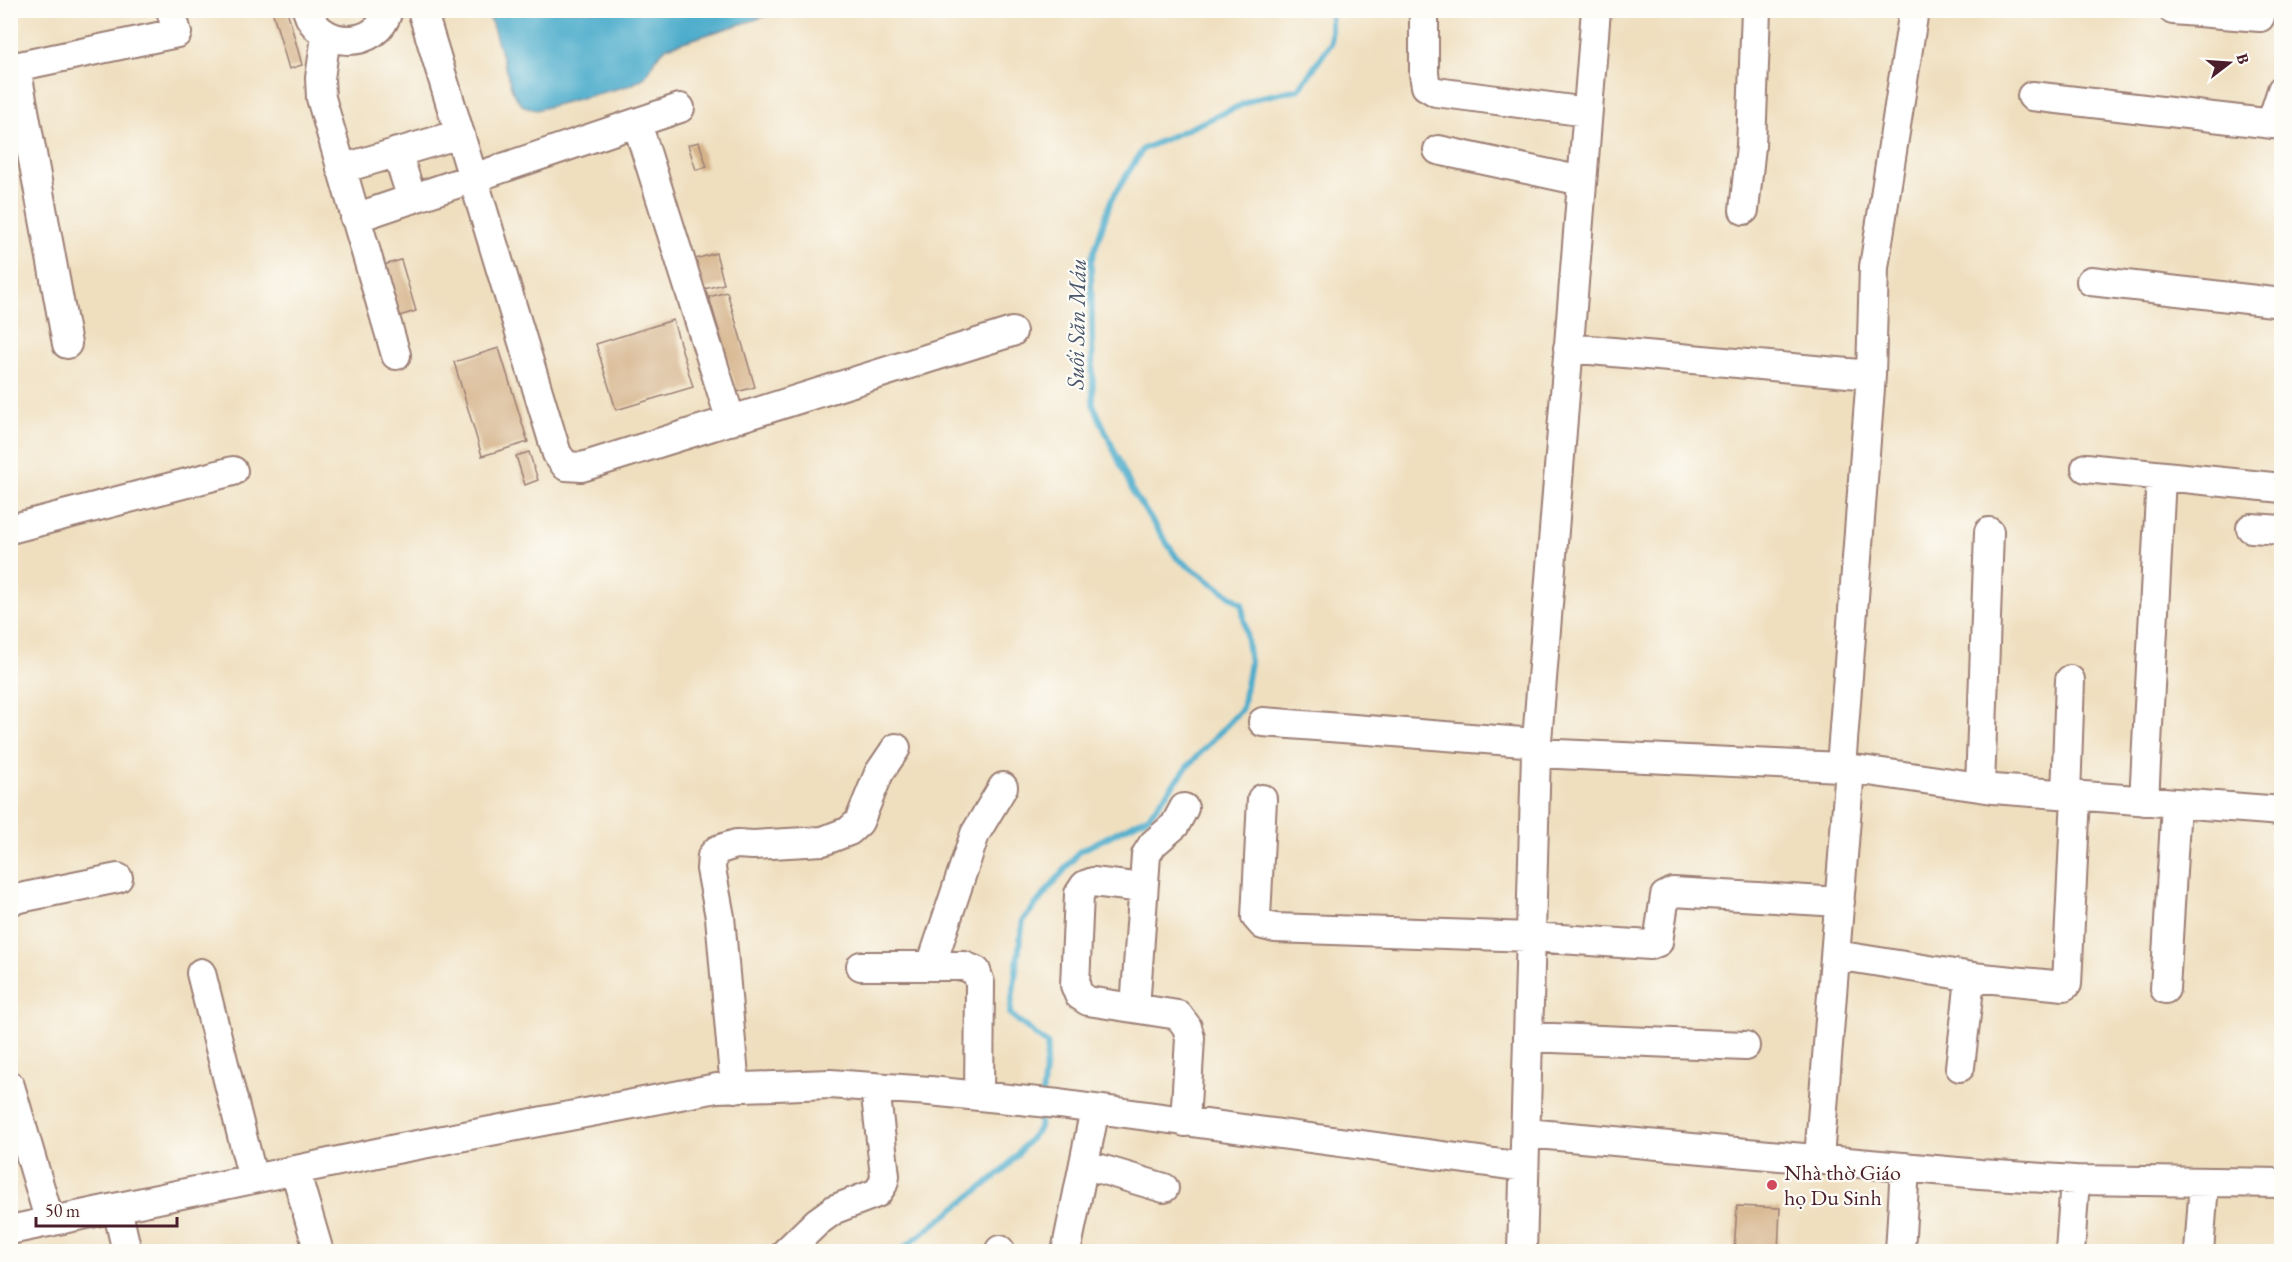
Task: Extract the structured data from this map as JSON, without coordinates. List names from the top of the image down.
{
  "water": ["Suối Săn Máu"],
  "places": ["Nhà thờ Giáo họ Du Sinh"],
  "scale_bar": "50 m",
  "north": "right"
}
